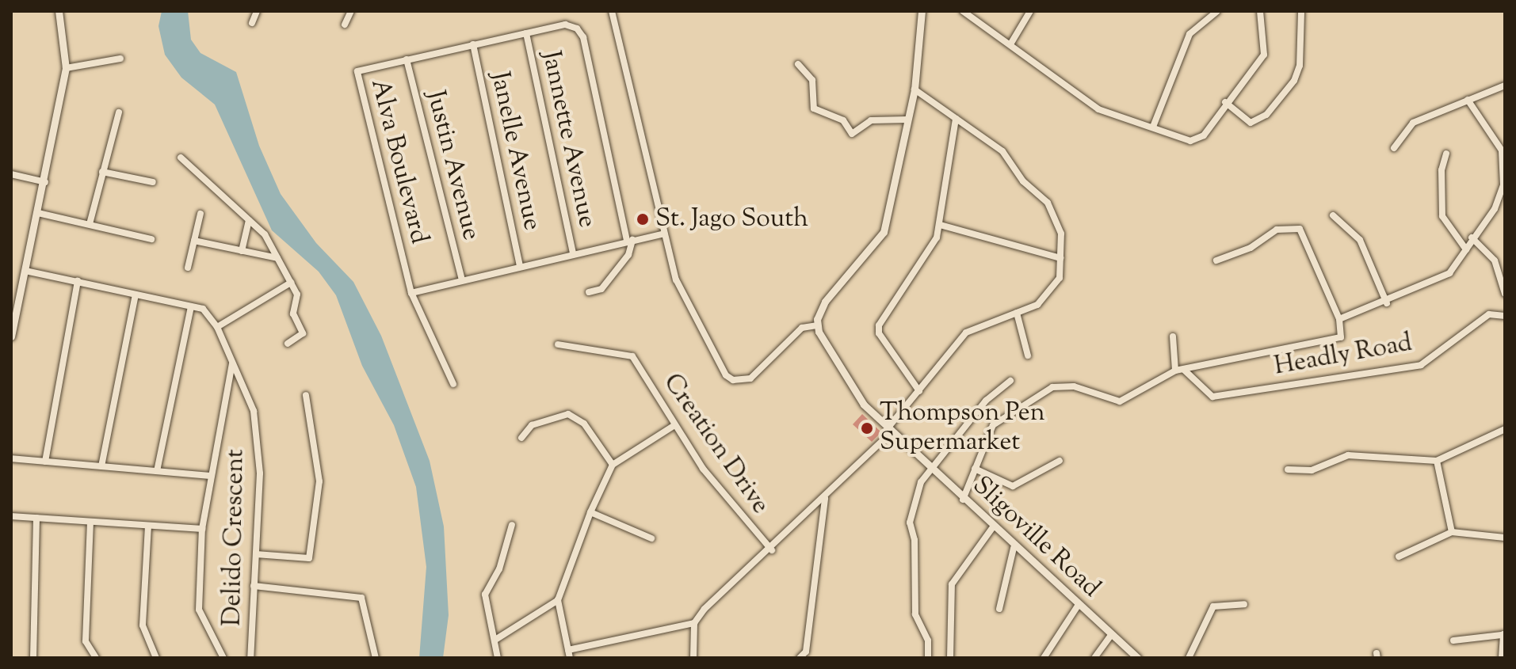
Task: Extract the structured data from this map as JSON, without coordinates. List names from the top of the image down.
{
  "streets": {
    "street": [
      "Jannette Avenue",
      "Janelle Avenue",
      "Alva Boulevard",
      "Justin Avenue",
      "Headly Road",
      "Creation Drive",
      "Delido Crescent",
      "Sligoville Road"
    ]
  },
  "crossings": [
    ["Jannette Avenue", "Alva Boulevard"],
    ["Janelle Avenue", "Alva Boulevard"],
    ["Alva Boulevard", "Justin Avenue"]
  ],
  "places": ["St. Jago South", "Thompson Pen Supermarket"]
}
